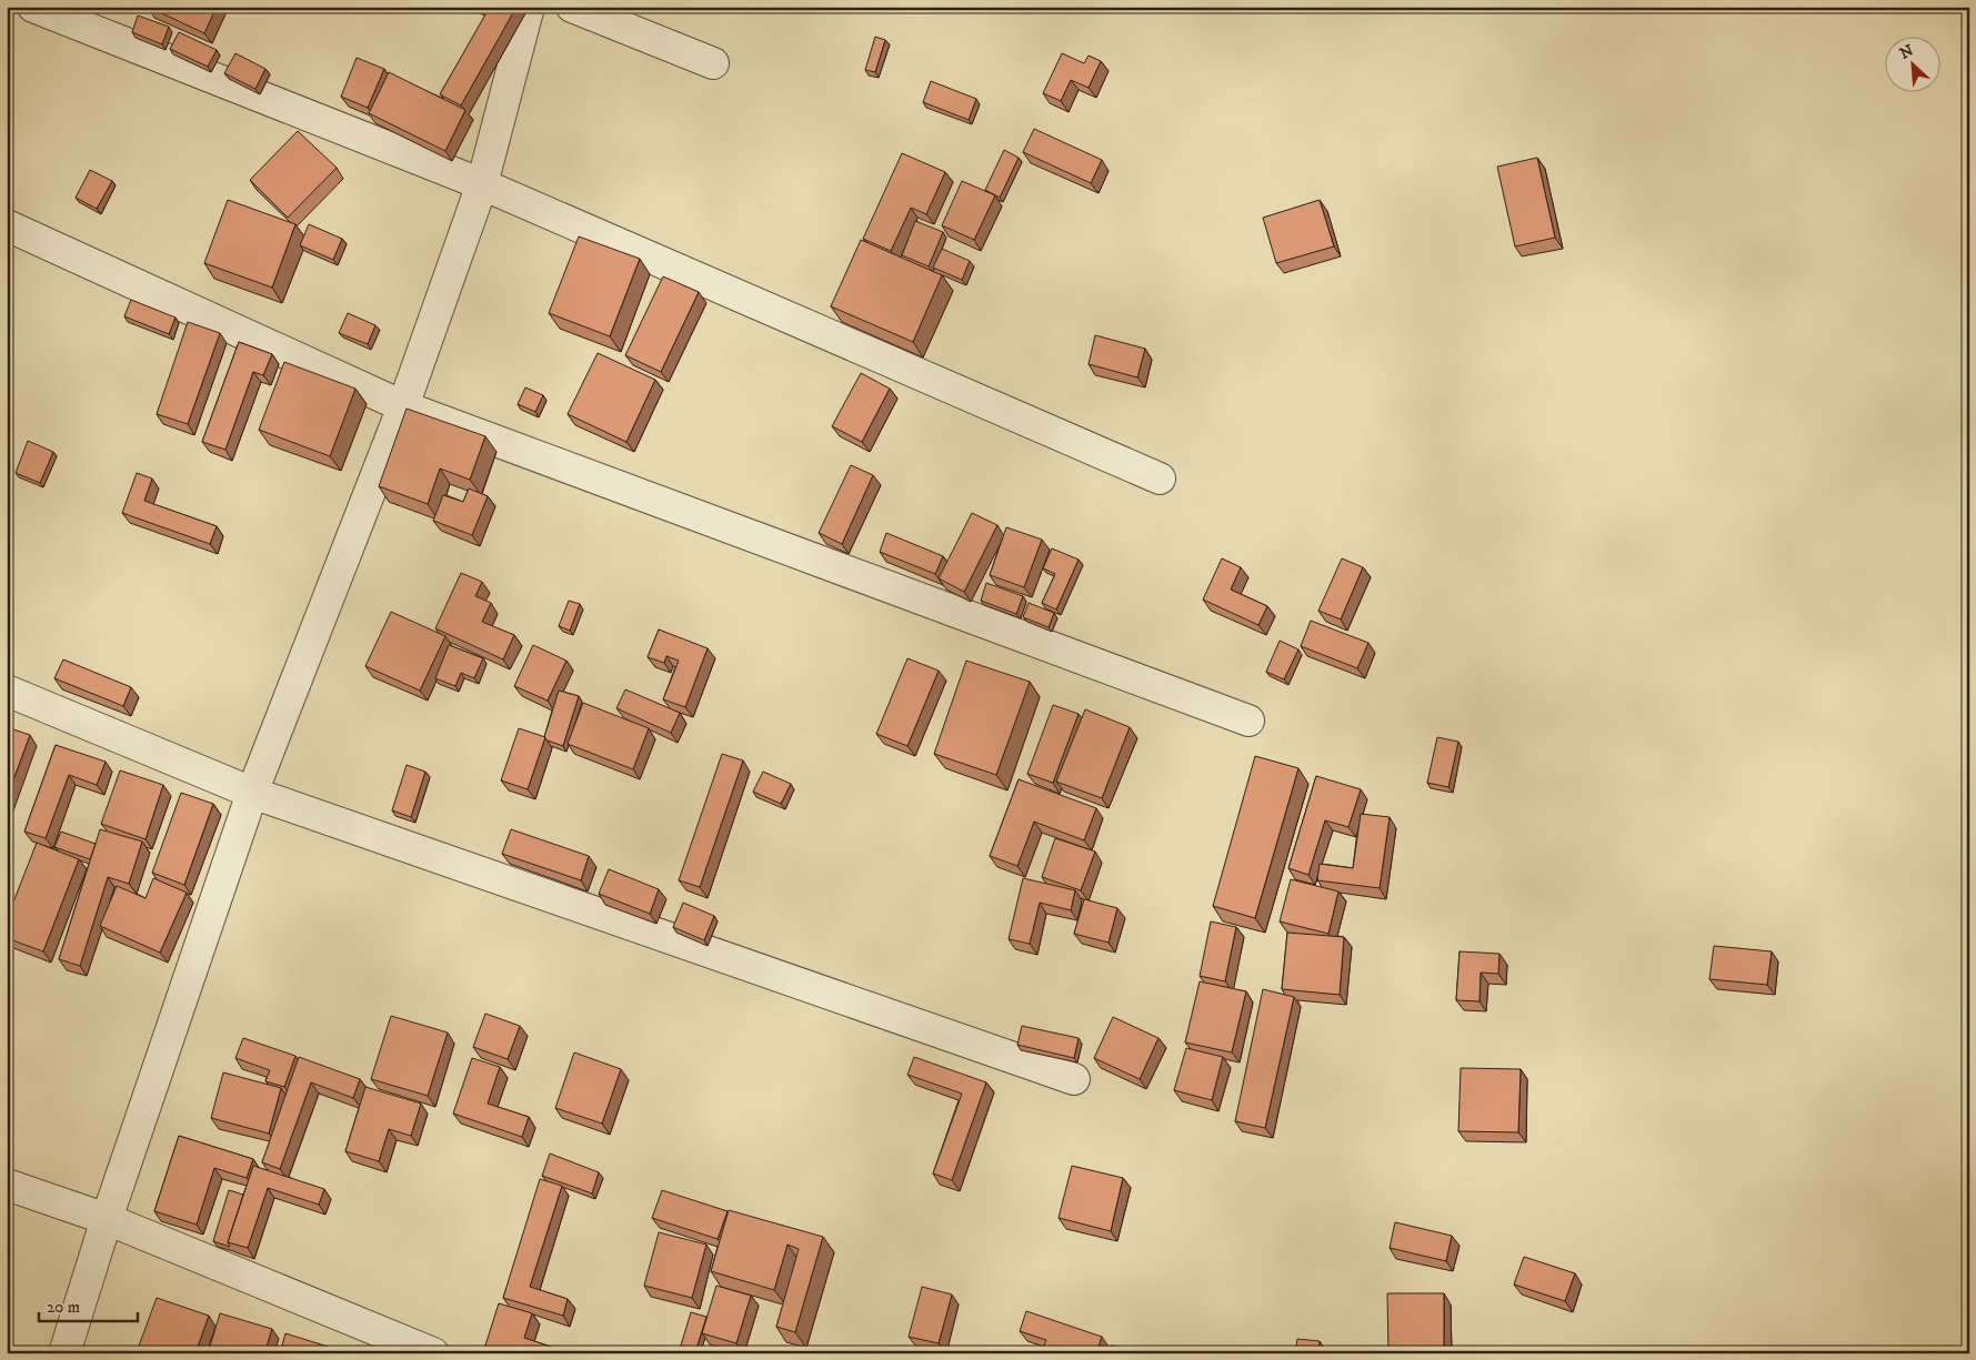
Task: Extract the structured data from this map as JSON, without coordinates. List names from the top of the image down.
{
  "scale_bar": "20 m",
  "north": "top left"
}
